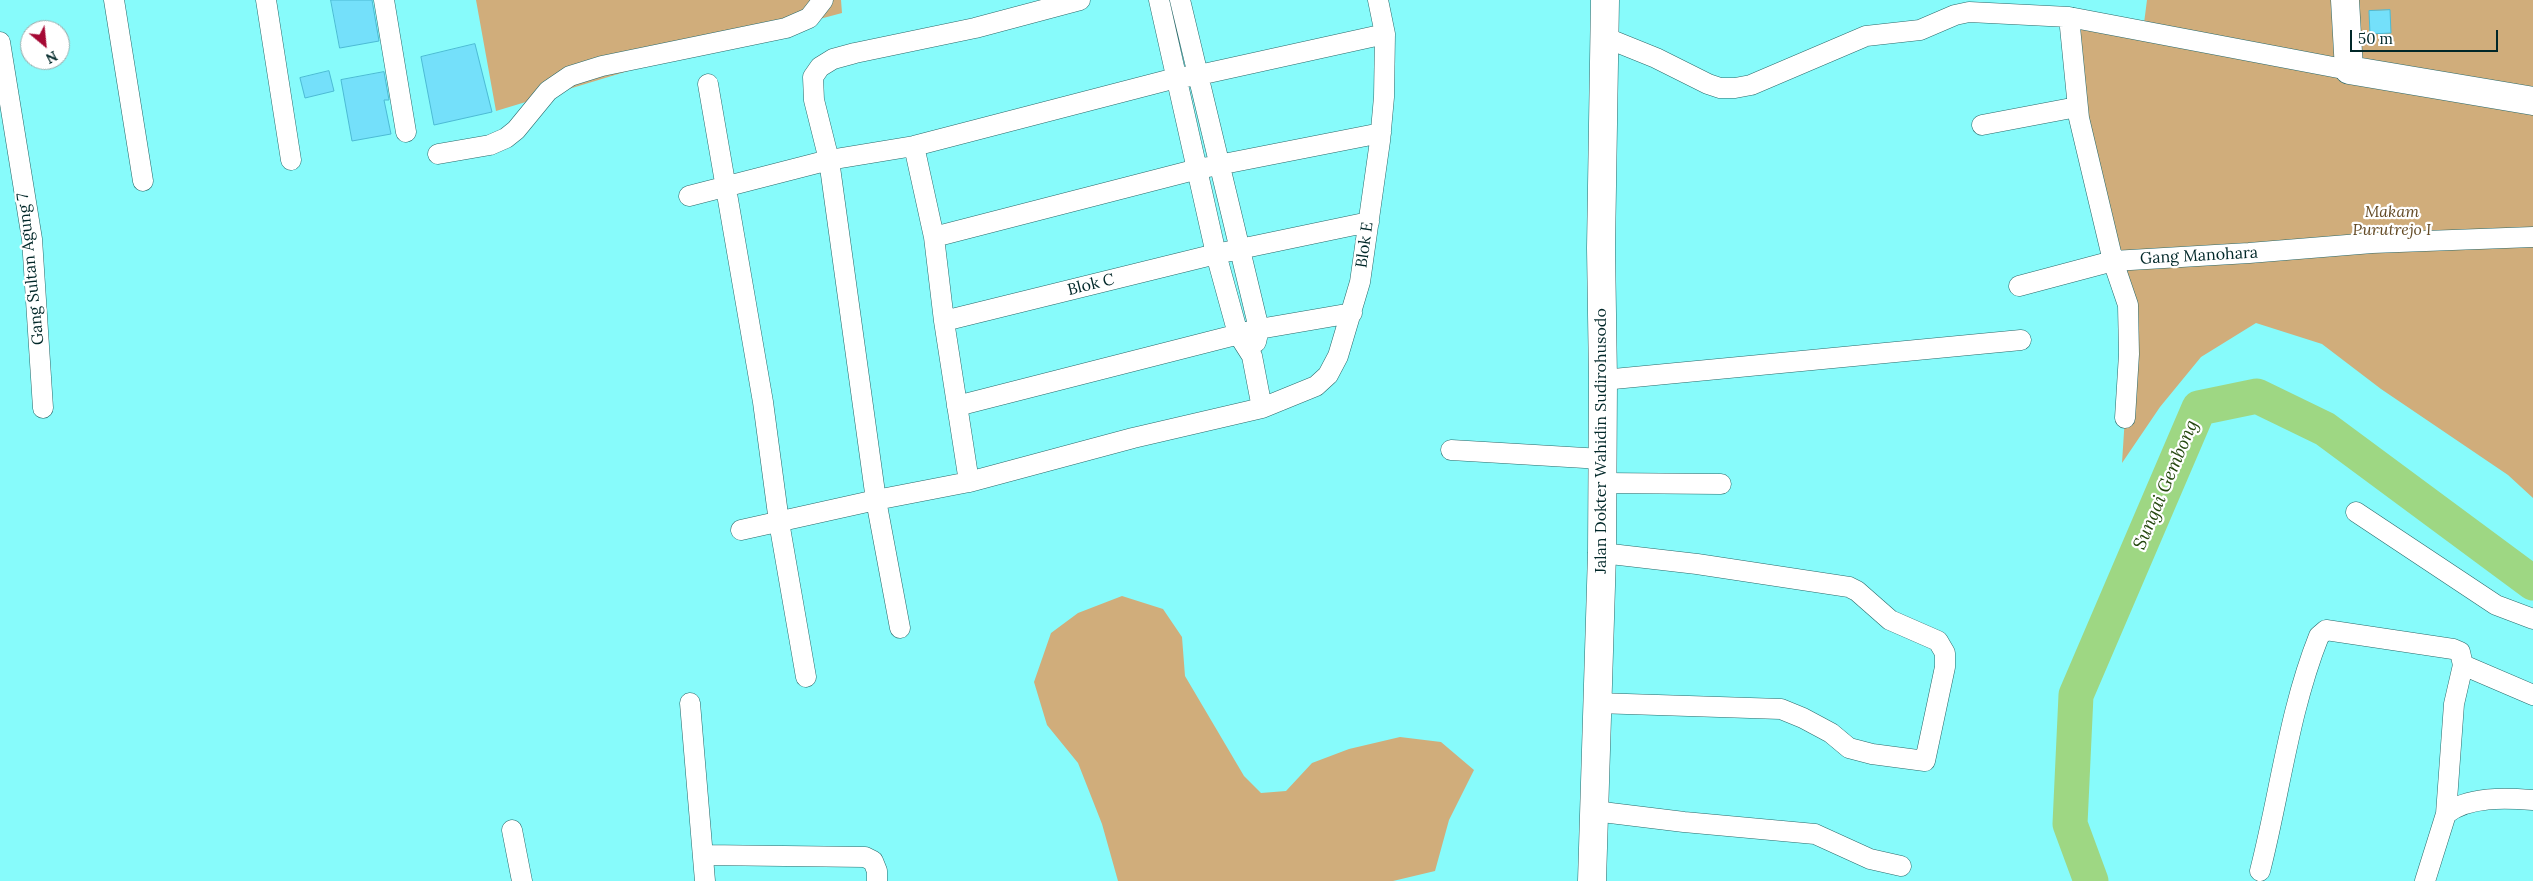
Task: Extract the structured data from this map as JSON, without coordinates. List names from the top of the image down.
{
  "streets": {
    "main road": ["Jalan Dokter Wahidin Sudirohusodo"],
    "street": [
      "Blok E",
      "Gang Manohara",
      "Gang Sultan Agung 7",
      "Blok C"
    ]
  },
  "crossings": [
    ["Blok E", "Blok C"]
  ],
  "water": ["Sungai Gembong"],
  "parks": ["Makam Purutrejo I"],
  "scale_bar": "50 m",
  "north": "bottom right"
}
